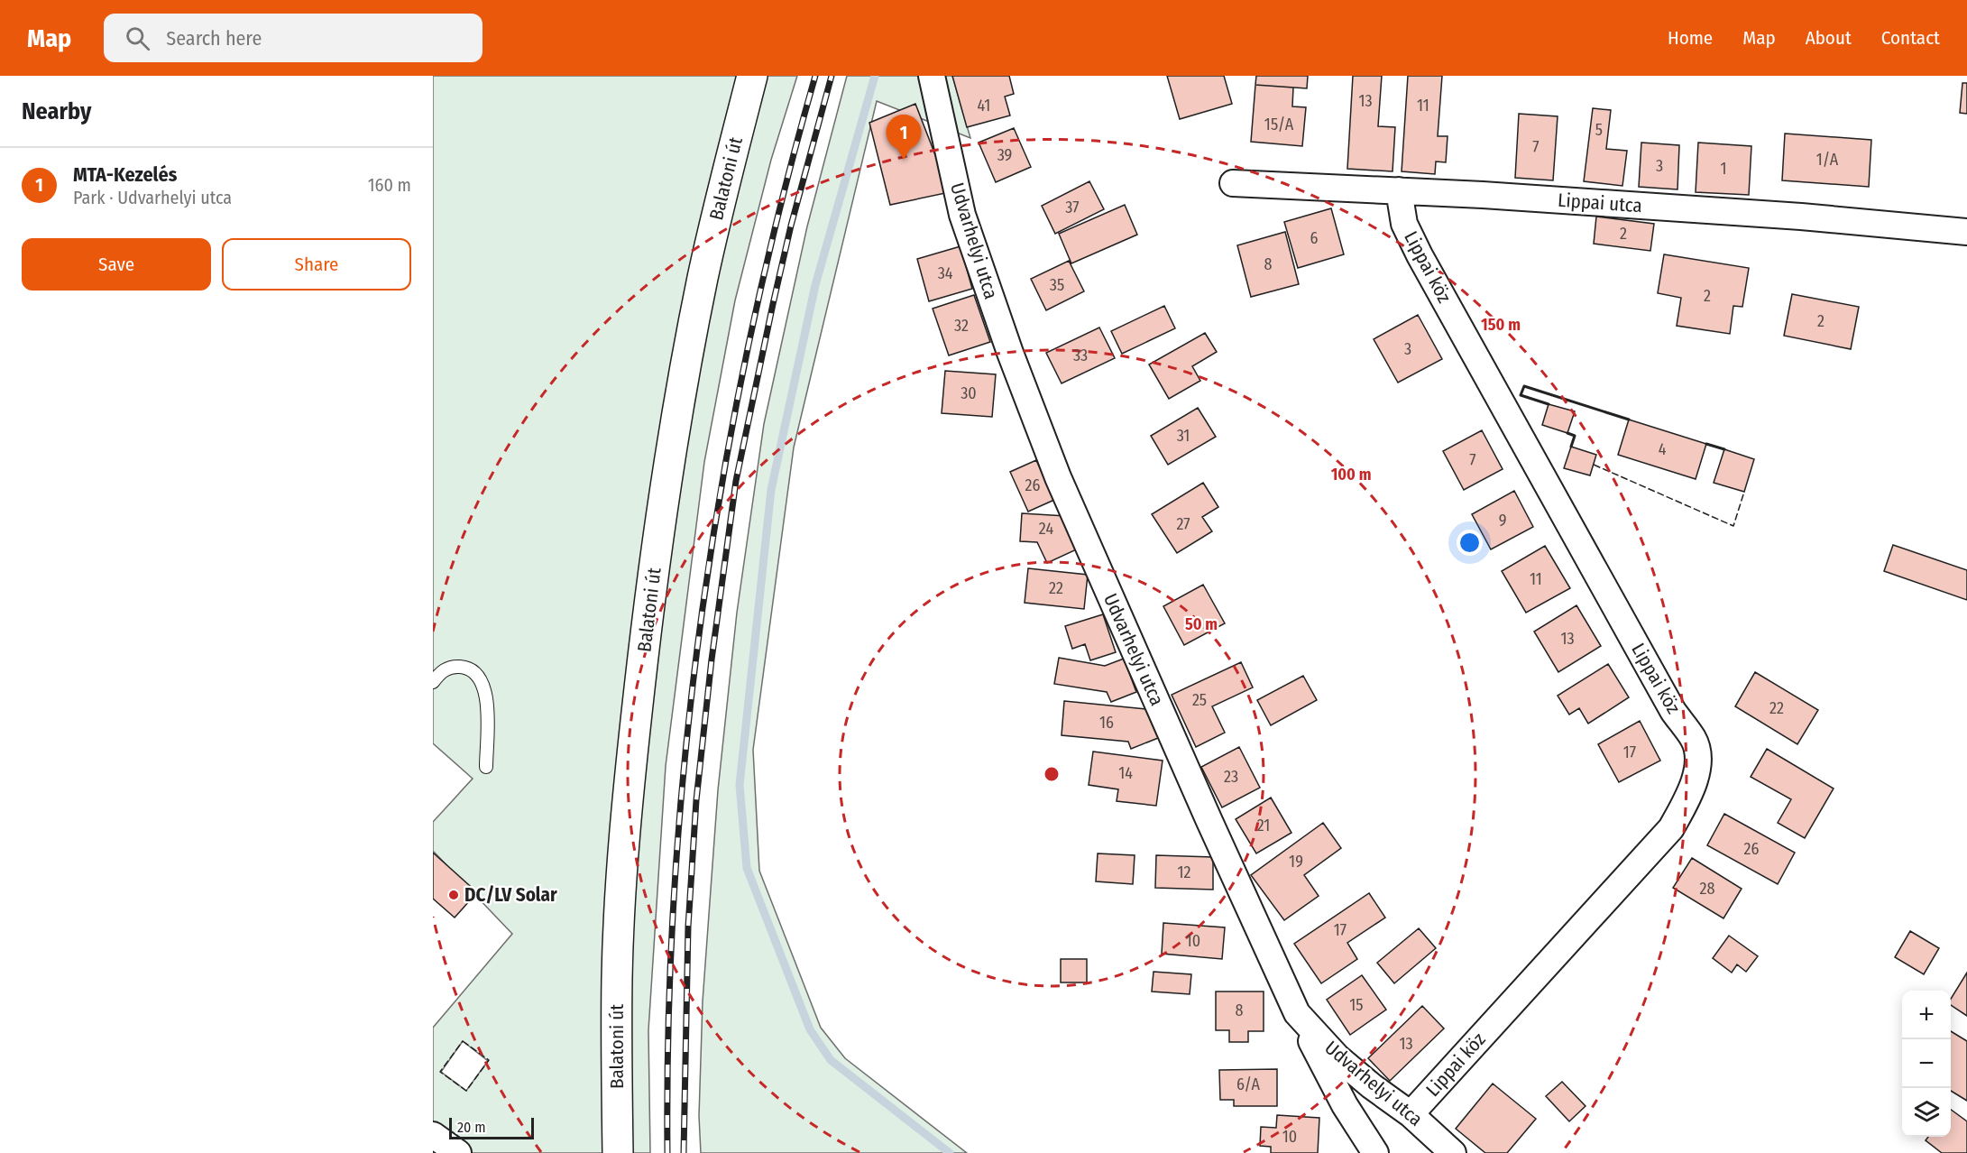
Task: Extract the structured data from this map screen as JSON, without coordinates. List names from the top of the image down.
{
  "streets": {
    "main road": ["Balatoni út"],
    "street": ["Lippai utca", "Udvarhelyi utca", "Lippai köz"]
  },
  "crossings": [
    ["Lippai utca", "Lippai köz"],
    ["Udvarhelyi utca", "Lippai köz"]
  ],
  "places": ["DC/LV Solar"],
  "house_numbers": [
    "13",
    "41",
    "11",
    "15/A",
    "5",
    "7",
    "39",
    "1/A",
    "3",
    "1",
    "37",
    "2",
    "6",
    "8",
    "34",
    "35",
    "2",
    "2",
    "32",
    "3",
    "33",
    "30",
    "31",
    "4",
    "7",
    "26",
    "9",
    "27",
    "24",
    "11",
    "22",
    "13",
    "25",
    "22",
    "16",
    "17",
    "14",
    "23",
    "21",
    "26",
    "19",
    "12",
    "28",
    "17",
    "10",
    "15",
    "8",
    "13",
    "6/A",
    "10"
  ],
  "scale_bar": "20 m",
  "page": {
    "header": "Map",
    "search": "Search here",
    "nav": [
      "Home",
      "Map",
      "About",
      "Contact"
    ],
    "heading": "Nearby",
    "pins": "1",
    "list": [
      {
        "mark": "1",
        "name": "MTA-Kezelés",
        "note": "Park · Udvarhelyi utca",
        "value": "160 m"
      }
    ],
    "buttons": ["Save", "Share"],
    "map_buttons": ["+", "−"],
    "scale": "20 m"
  },
  "rings": ["150 m", "100 m", "50 m"]
}
